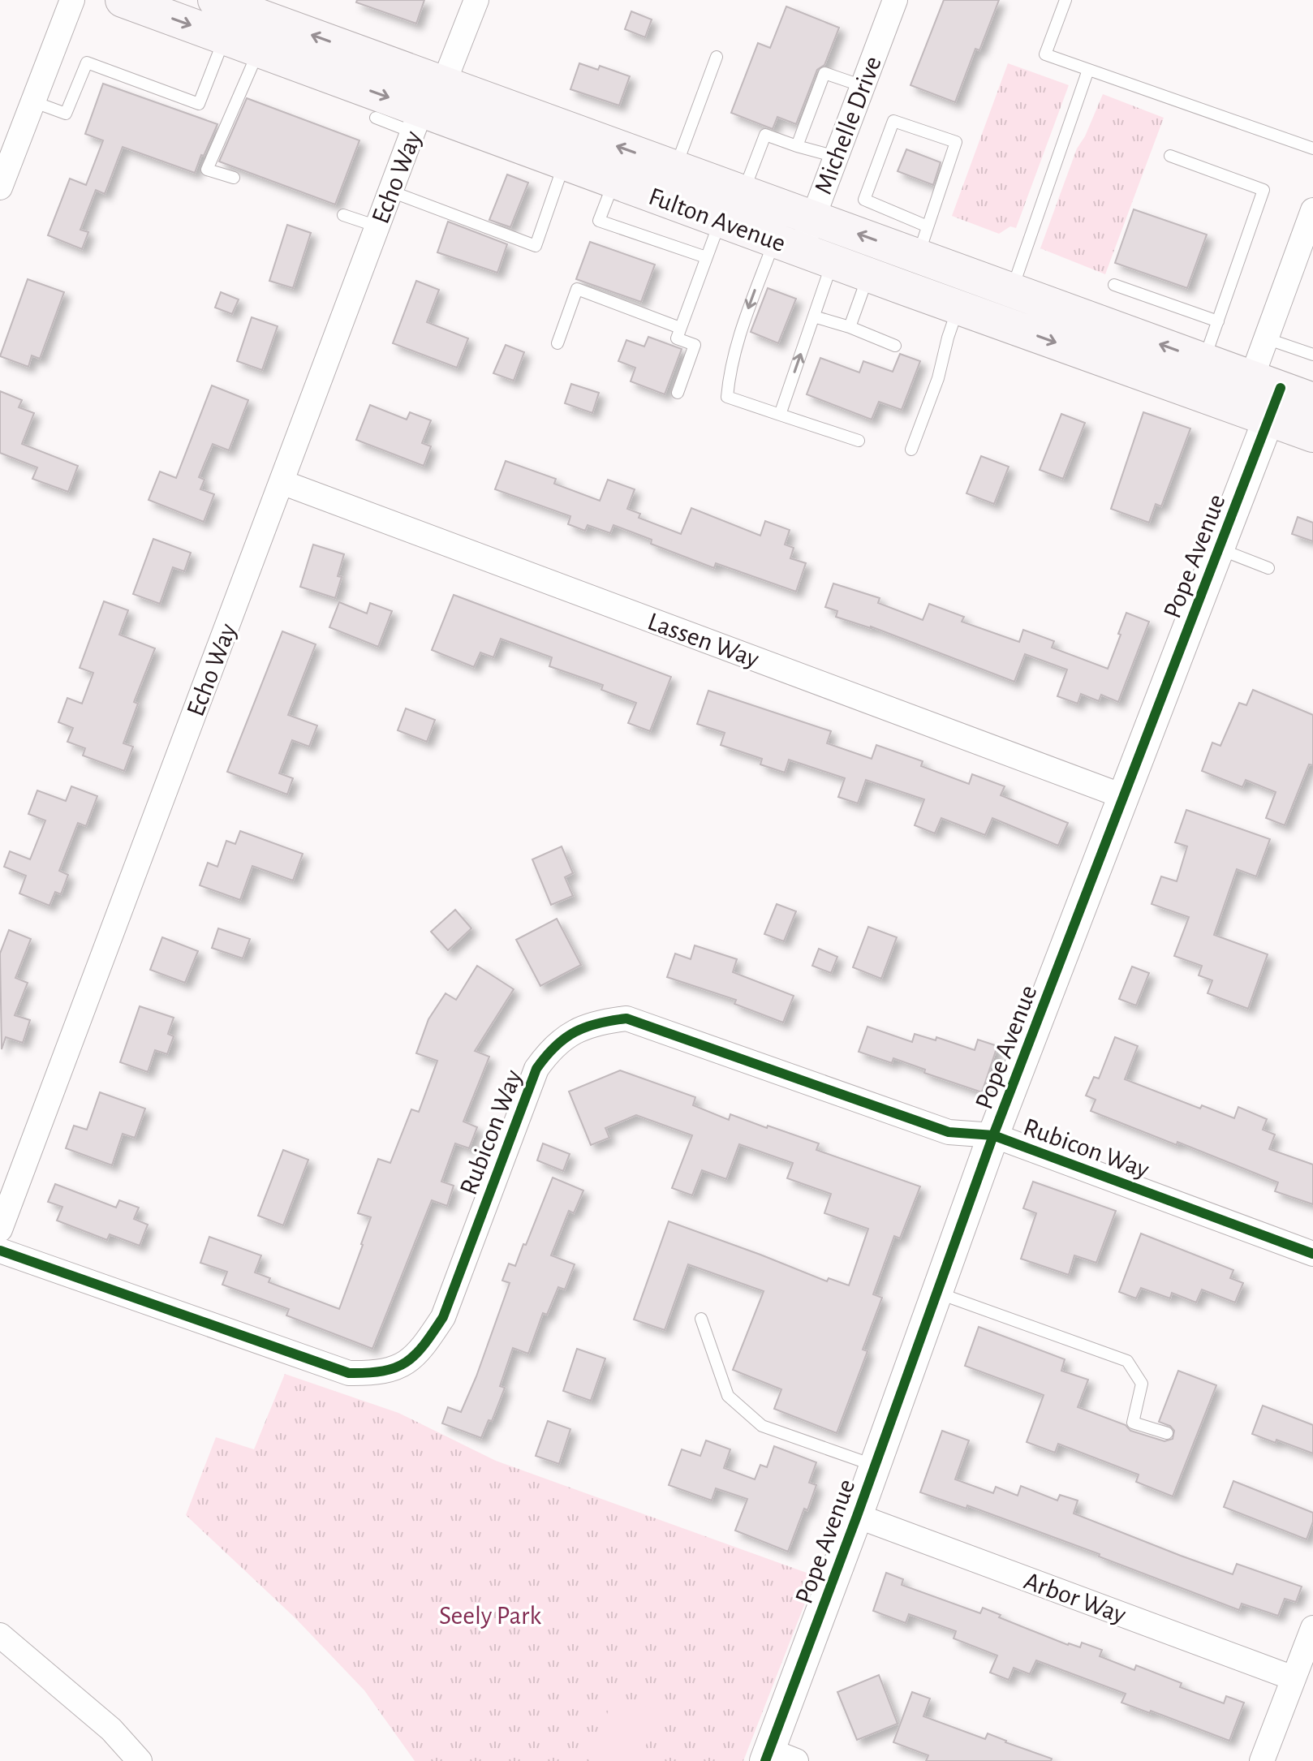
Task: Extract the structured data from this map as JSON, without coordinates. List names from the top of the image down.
{
  "streets": {
    "main road": ["Fulton Avenue"],
    "street": [
      "Michelle Drive",
      "Echo Way",
      "Pope Avenue",
      "Lassen Way",
      "Rubicon Way",
      "Arbor Way"
    ]
  },
  "crossings": [
    ["Michelle Drive", "Fulton Avenue"],
    ["Echo Way", "Fulton Avenue"],
    ["Echo Way", "Lassen Way"],
    ["Fulton Avenue", "Pope Avenue"],
    ["Pope Avenue", "Lassen Way"],
    ["Pope Avenue", "Rubicon Way"],
    ["Pope Avenue", "Arbor Way"]
  ],
  "parks": ["Seely Park"]
}
